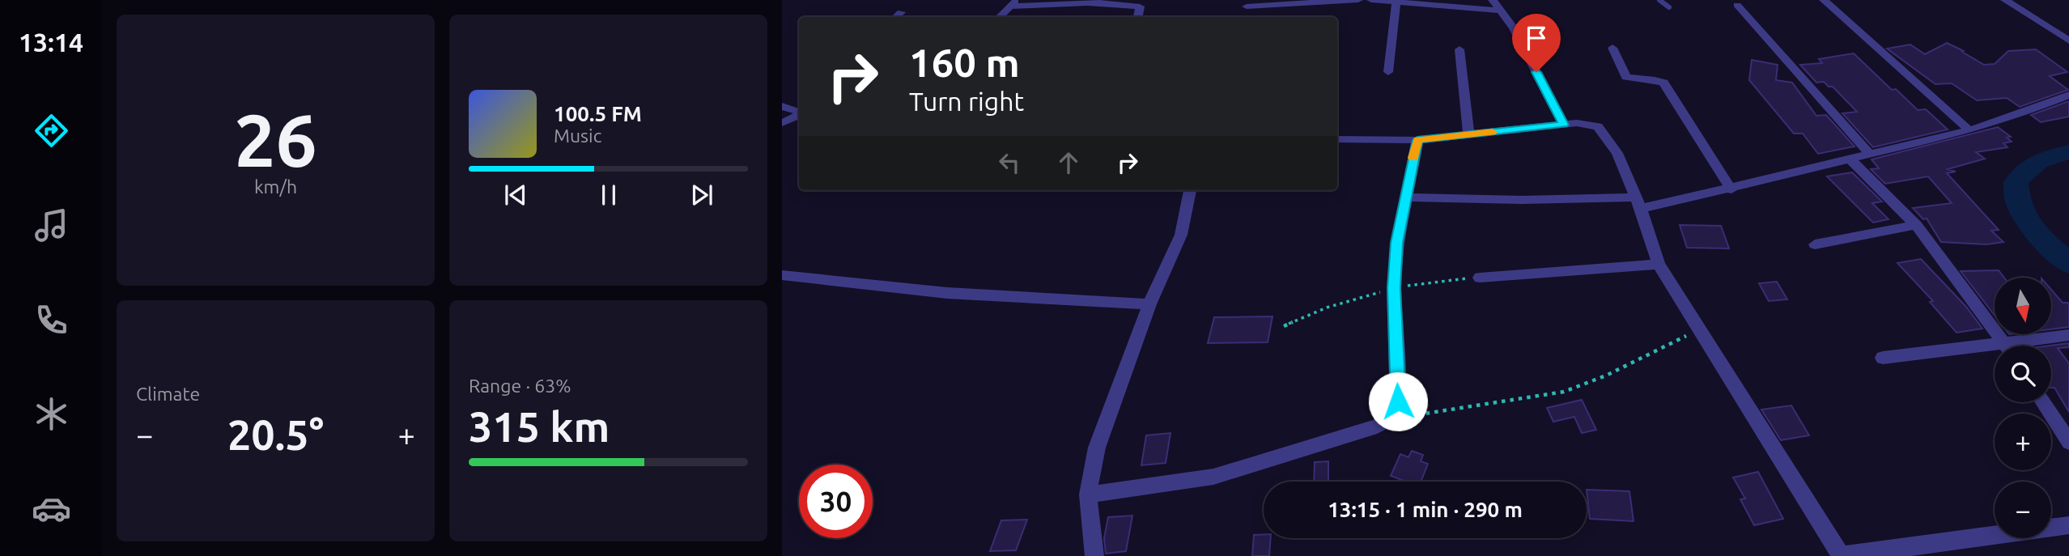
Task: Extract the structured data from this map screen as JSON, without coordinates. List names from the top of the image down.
{
  "north": "bottom",
  "page": {
    "tabs": "13:14",
    "tile": [
      ["26", "km/h"],
      "Climate",
      ["Range · 63%", "315 km"]
    ],
    "turn": ["160 m", "Turn right"],
    "song": ["100.5 FM", "Music"],
    "map_buttons": ["+", "−"],
    "heat": ["−", "20.5°", "+"],
    "limit": "30",
    "trip": "13:15 · 1 min · 290 m"
  }
}
